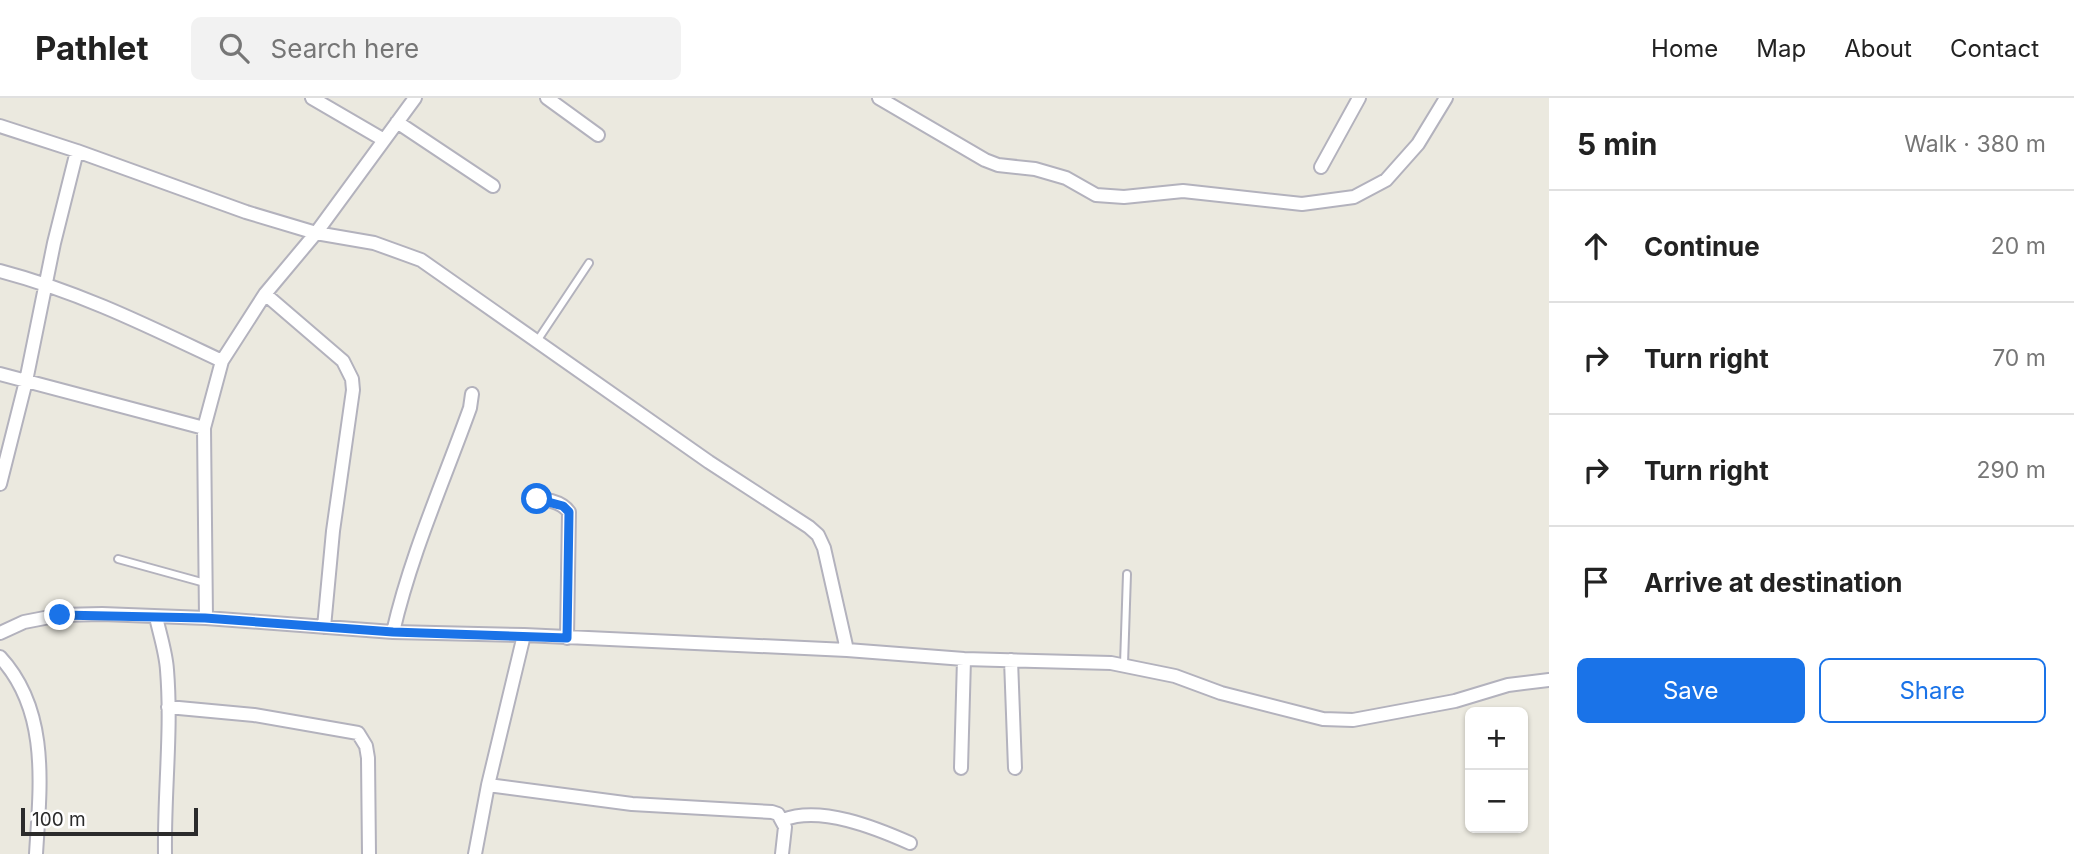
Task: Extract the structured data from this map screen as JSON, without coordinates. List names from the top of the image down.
{
  "scale_bar": "100 m",
  "page": {
    "header": "Pathlet",
    "search": "Search here",
    "nav": [
      "Home",
      "Map",
      "About",
      "Contact"
    ],
    "heading": ["5 min", "Walk · 380 m"],
    "list": [
      ["Continue", "20 m"],
      ["Turn right", "70 m"],
      ["Turn right", "290 m"],
      "Arrive at destination"
    ],
    "buttons": ["Save", "Share"],
    "map_buttons": ["+", "−"],
    "scale": "100 m"
  }
}
